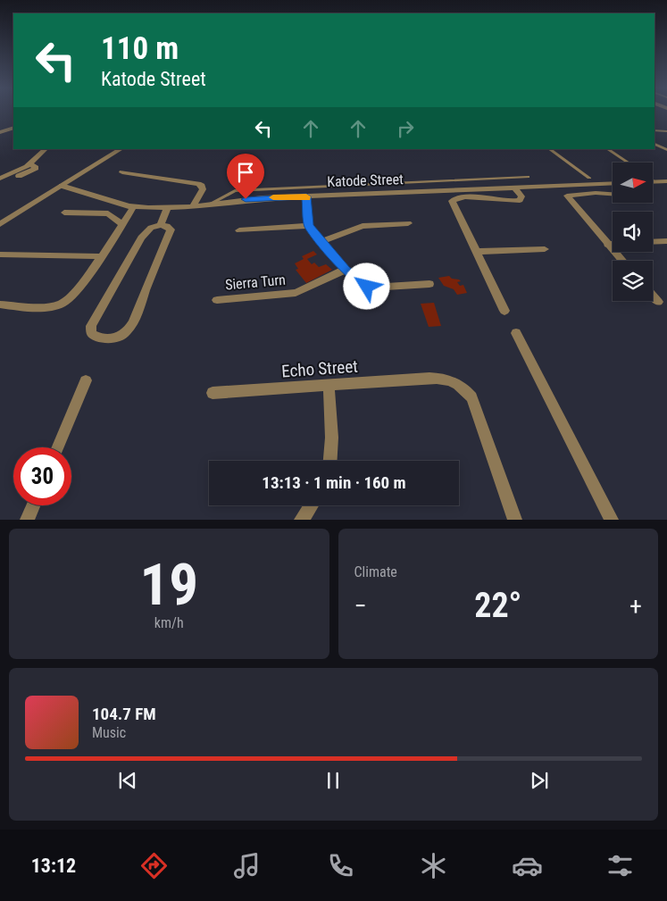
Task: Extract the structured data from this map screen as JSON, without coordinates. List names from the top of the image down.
{
  "streets": {
    "street": ["Katode Street", "Sierra Turn", "Echo Street"]
  },
  "north": "right",
  "page": {
    "turn": ["110 m", "Katode Street"],
    "limit": "30",
    "trip": "13:13 · 1 min · 160 m",
    "tile": [
      ["19", "km/h"],
      "Climate"
    ],
    "heat": ["−", "22°", "+"],
    "song": ["104.7 FM", "Music"],
    "tabs": "13:12"
  }
}
